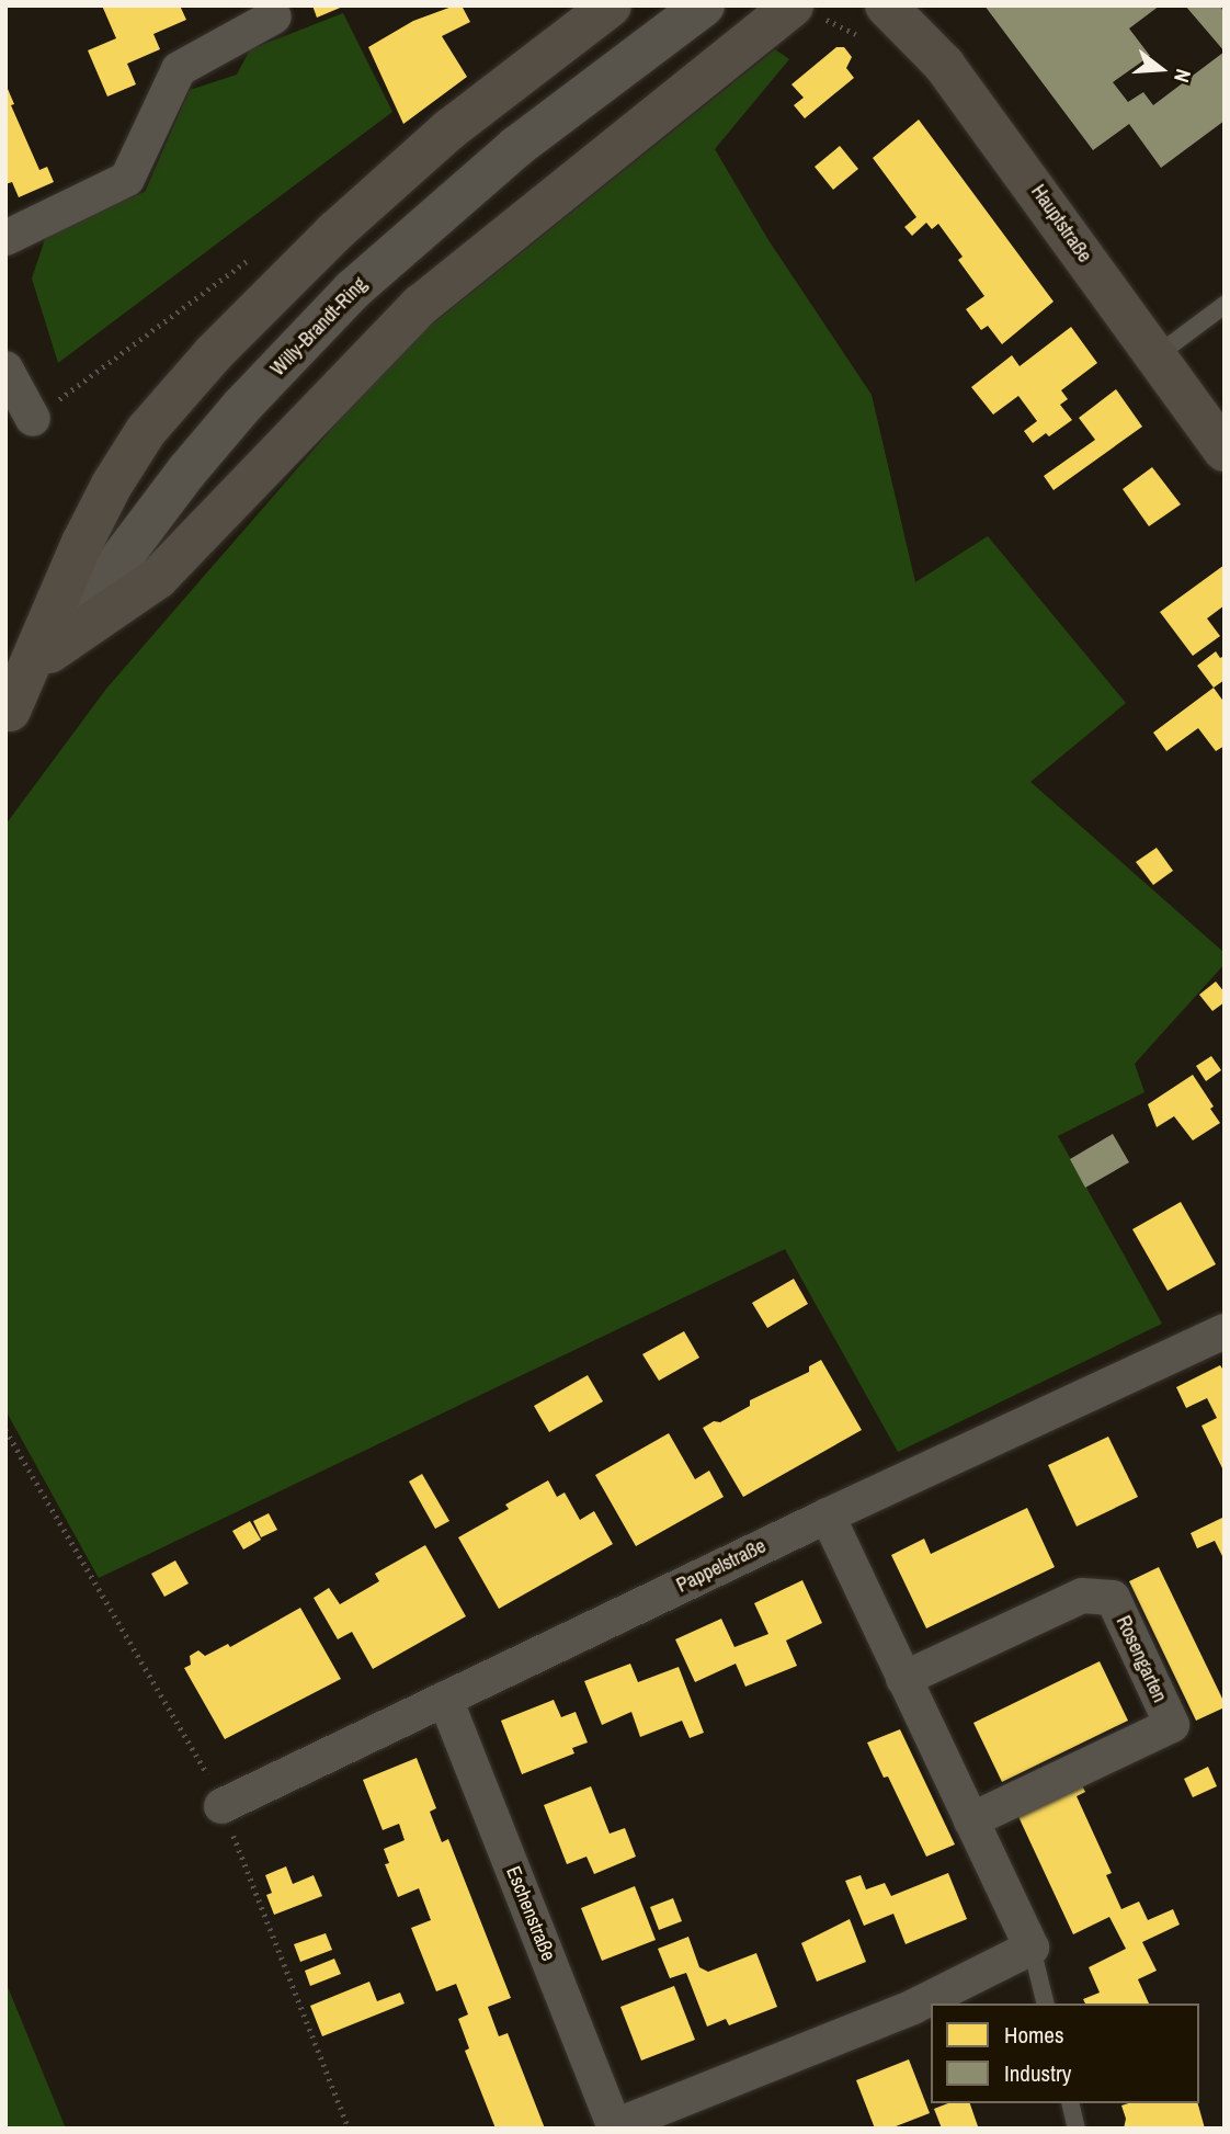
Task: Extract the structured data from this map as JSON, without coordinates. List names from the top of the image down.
{
  "streets": {
    "main road": ["Hauptstraße"],
    "street": [
      "Willy-Brandt-Ring",
      "Pappelstraße",
      "Rosengarten",
      "Eschenstraße"
    ]
  },
  "crossings": [
    ["Pappelstraße", "Eschenstraße"]
  ],
  "legend": ["Homes", "Industry"],
  "north": "right"
}
